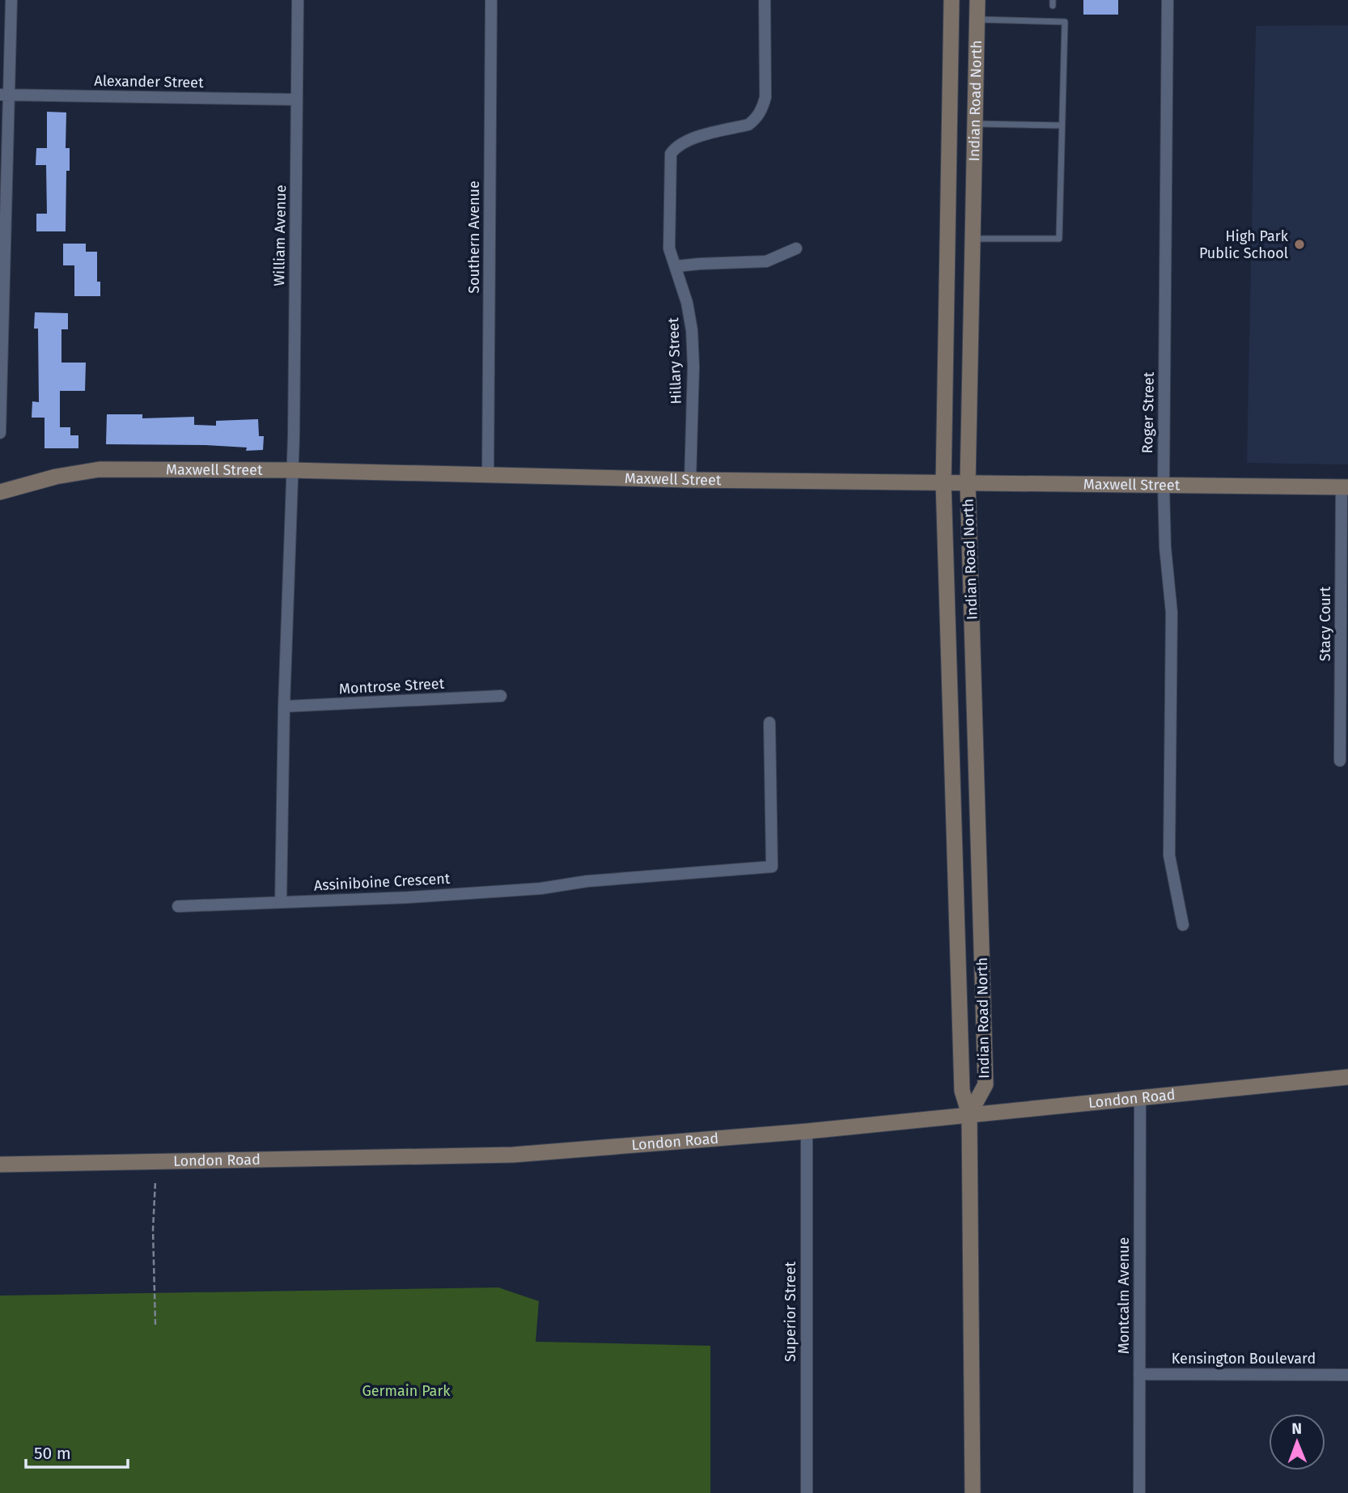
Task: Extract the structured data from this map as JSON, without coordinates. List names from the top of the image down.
{
  "streets": {
    "main road": ["Indian Road North", "Maxwell Street", "London Road"],
    "street": [
      "Alexander Street",
      "William Avenue",
      "Southern Avenue",
      "Hillary Street",
      "Roger Street",
      "Stacy Court",
      "Montrose Street",
      "Assiniboine Crescent",
      "Montcalm Avenue",
      "Superior Street",
      "Kensington Boulevard"
    ]
  },
  "crossings": [
    ["Alexander Street", "William Avenue"],
    ["Indian Road North", "Maxwell Street"],
    ["Indian Road North", "London Road"],
    ["William Avenue", "Maxwell Street"],
    ["Southern Avenue", "Maxwell Street"],
    ["Hillary Street", "Maxwell Street"],
    ["Roger Street", "Maxwell Street"],
    ["Maxwell Street", "Stacy Court"],
    ["London Road", "Montcalm Avenue"],
    ["London Road", "Superior Street"],
    ["Montcalm Avenue", "Kensington Boulevard"]
  ],
  "parks": ["Germain Park"],
  "places": ["High Park Public School"],
  "scale_bar": "50 m",
  "north": "top"
}
